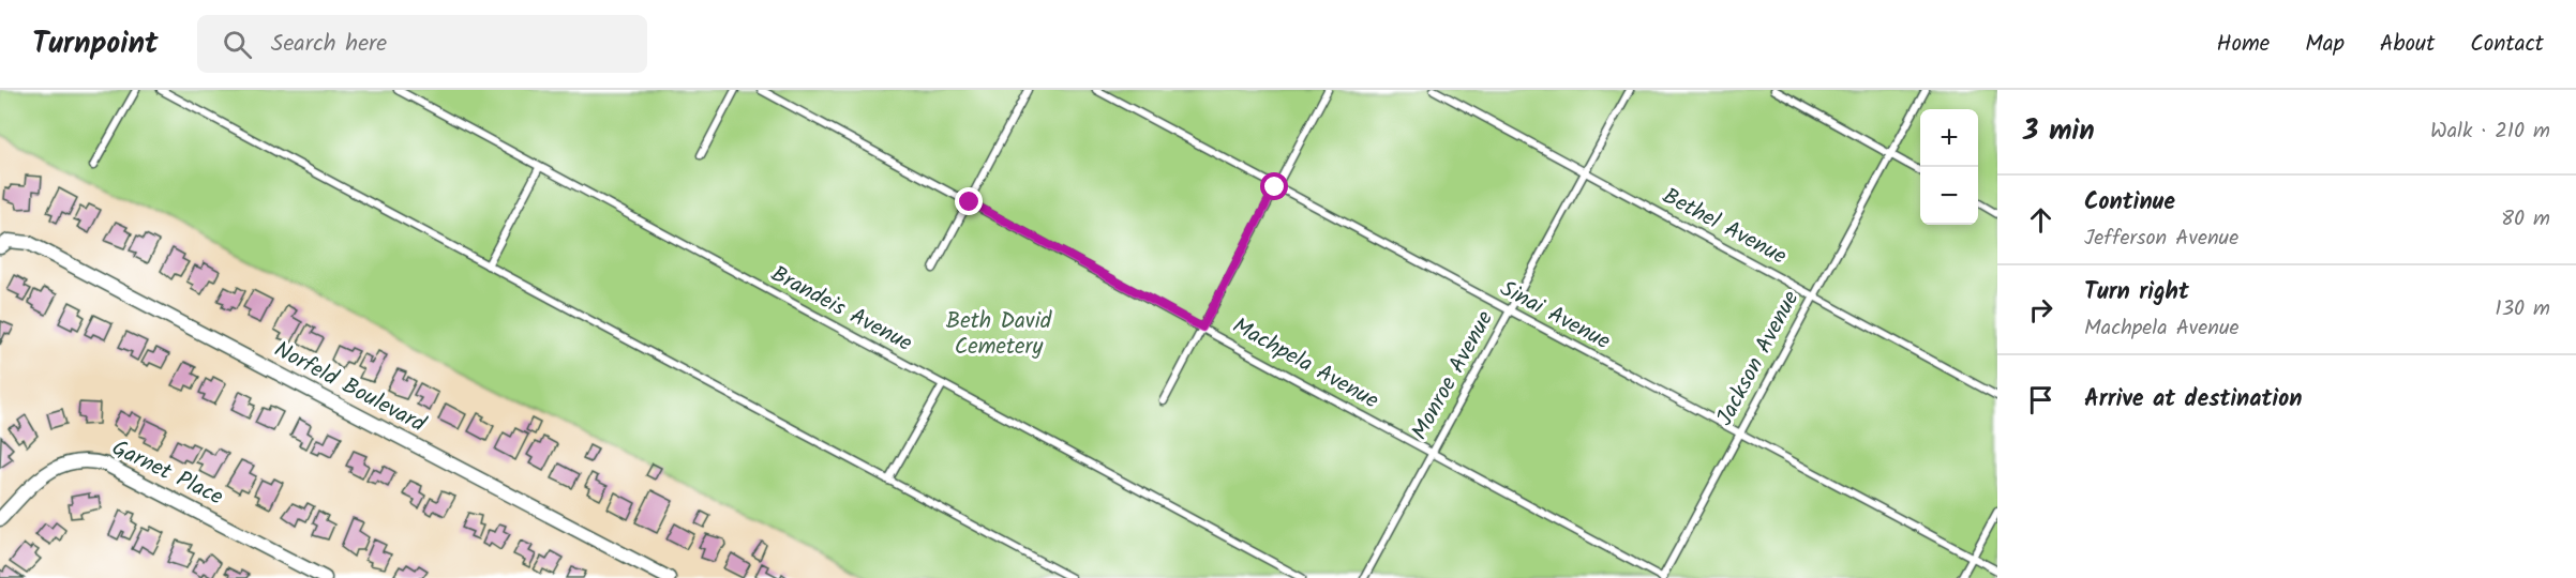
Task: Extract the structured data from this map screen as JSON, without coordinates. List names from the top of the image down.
{
  "streets": {
    "street": ["Norfeld Boulevard", "Garnet Place"],
    "lane": [
      "Bethel Avenue",
      "Brandeis Avenue",
      "Sinai Avenue",
      "Jackson Avenue",
      "Machpela Avenue",
      "Monroe Avenue"
    ]
  },
  "crossings": [
    ["Bethel Avenue", "Jackson Avenue"],
    ["Bethel Avenue", "Monroe Avenue"],
    ["Sinai Avenue", "Jackson Avenue"],
    ["Sinai Avenue", "Monroe Avenue"],
    ["Jackson Avenue", "Machpela Avenue"],
    ["Machpela Avenue", "Monroe Avenue"]
  ],
  "parks": ["Beth David Cemetery"],
  "page": {
    "header": "Turnpoint",
    "search": "Search here",
    "nav": [
      "Home",
      "Map",
      "About",
      "Contact"
    ],
    "heading": ["3 min", "Walk · 210 m"],
    "map_buttons": ["+", "−"],
    "list": [
      ["Continue", "Jefferson Avenue", "80 m"],
      ["Turn right", "Machpela Avenue", "130 m"],
      "Arrive at destination"
    ]
  }
}
